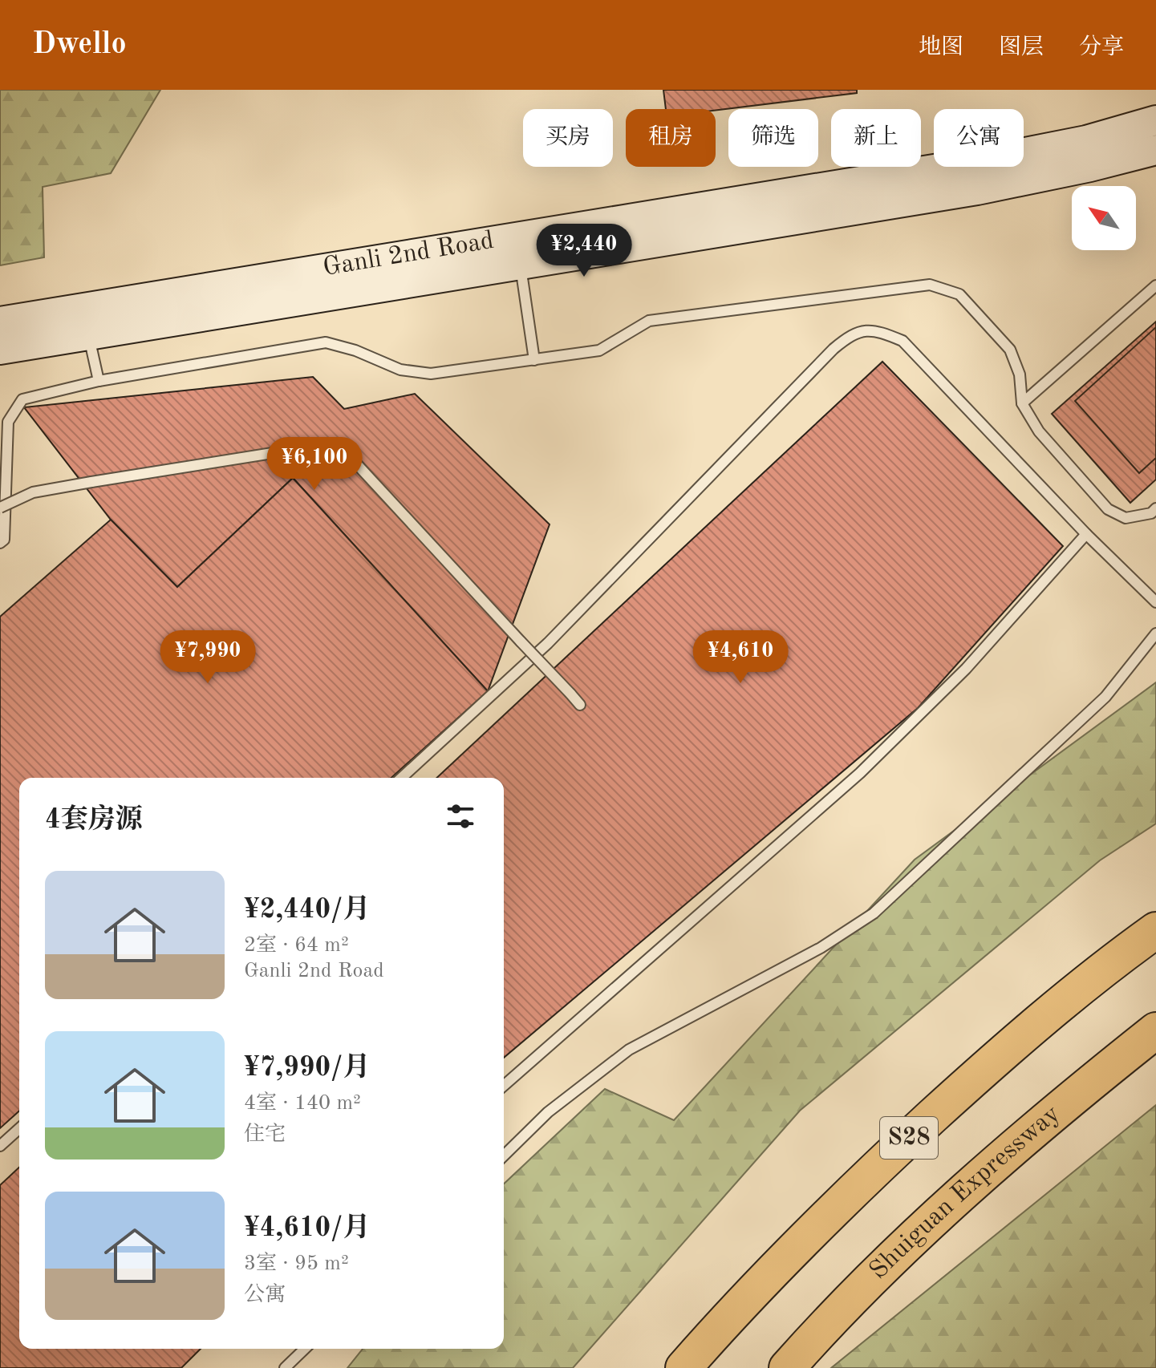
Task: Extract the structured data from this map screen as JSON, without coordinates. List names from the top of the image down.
{
  "streets": {
    "highway": ["S28", "Shuiguan Expressway"],
    "main road": ["Ganli 2nd Road"]
  },
  "north": "top left",
  "page": {
    "header": "Dwello",
    "nav": ["地图", "图层", "分享"],
    "chip": [
      "买房",
      "租房",
      "筛选",
      "新上",
      "公寓"
    ],
    "price": [
      "¥2,440",
      "¥6,100",
      "¥7,990",
      "¥4,610"
    ],
    "heading": "4套房源",
    "list": [
      {
        "name": "¥2,440/月",
        "note": "2室 · 64 m² · Ganli 2nd Road"
      },
      {
        "name": "¥7,990/月",
        "note": "4室 · 140 m² · 住宅"
      },
      {
        "name": "¥4,610/月",
        "note": "3室 · 95 m² · 公寓"
      }
    ]
  }
}
